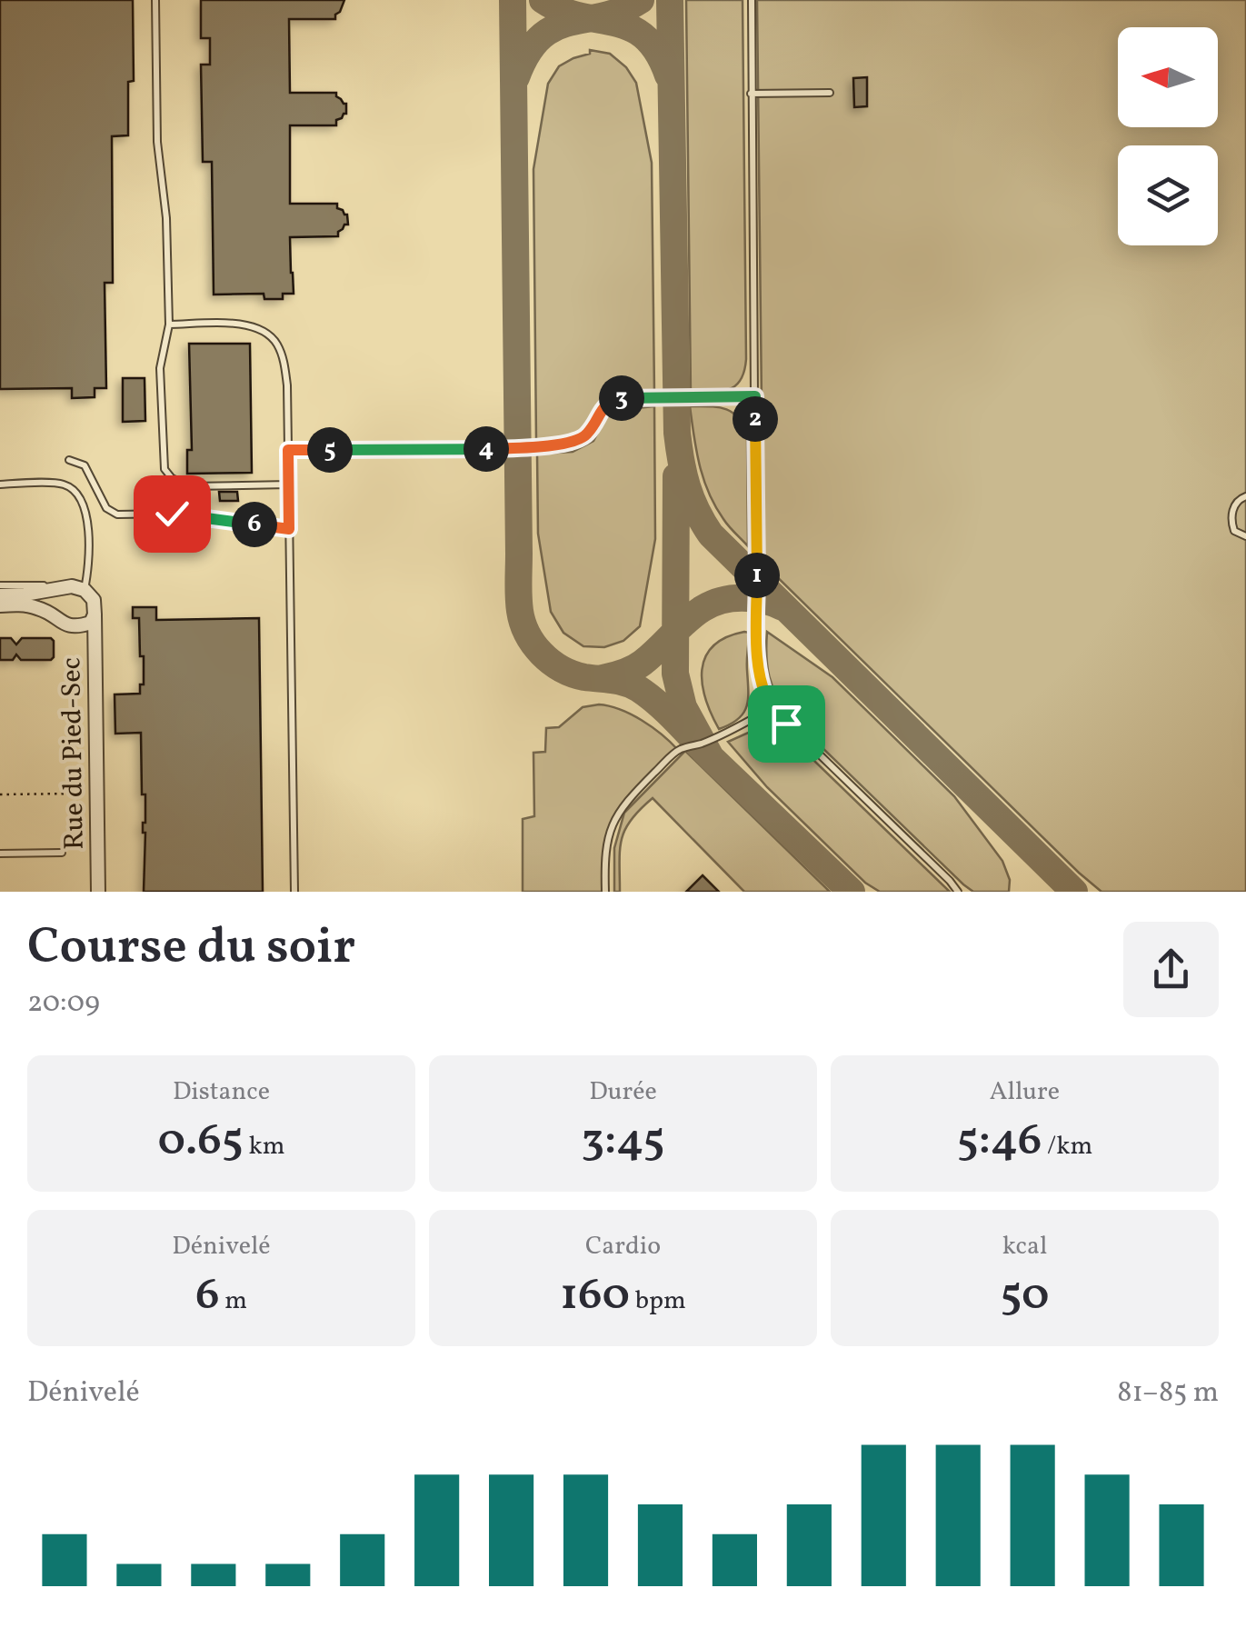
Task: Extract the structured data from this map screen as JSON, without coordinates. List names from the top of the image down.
{
  "streets": {
    "street": ["Rue du Pied-Sec"]
  },
  "north": "left",
  "page": {
    "pins": [
      "3",
      "2",
      "4",
      "5",
      "6",
      "1"
    ],
    "heading": ["Course du soir", "20:09"],
    "stats": [
      ["Distance", "0.65 km"],
      ["Durée", "3:45"],
      ["Allure", "5:46 /km"],
      ["Dénivelé", "6 m"],
      ["Cardio", "160 bpm"],
      ["kcal", "50"]
    ],
    "chart": ["Dénivelé", "81–85 m"]
  }
}
